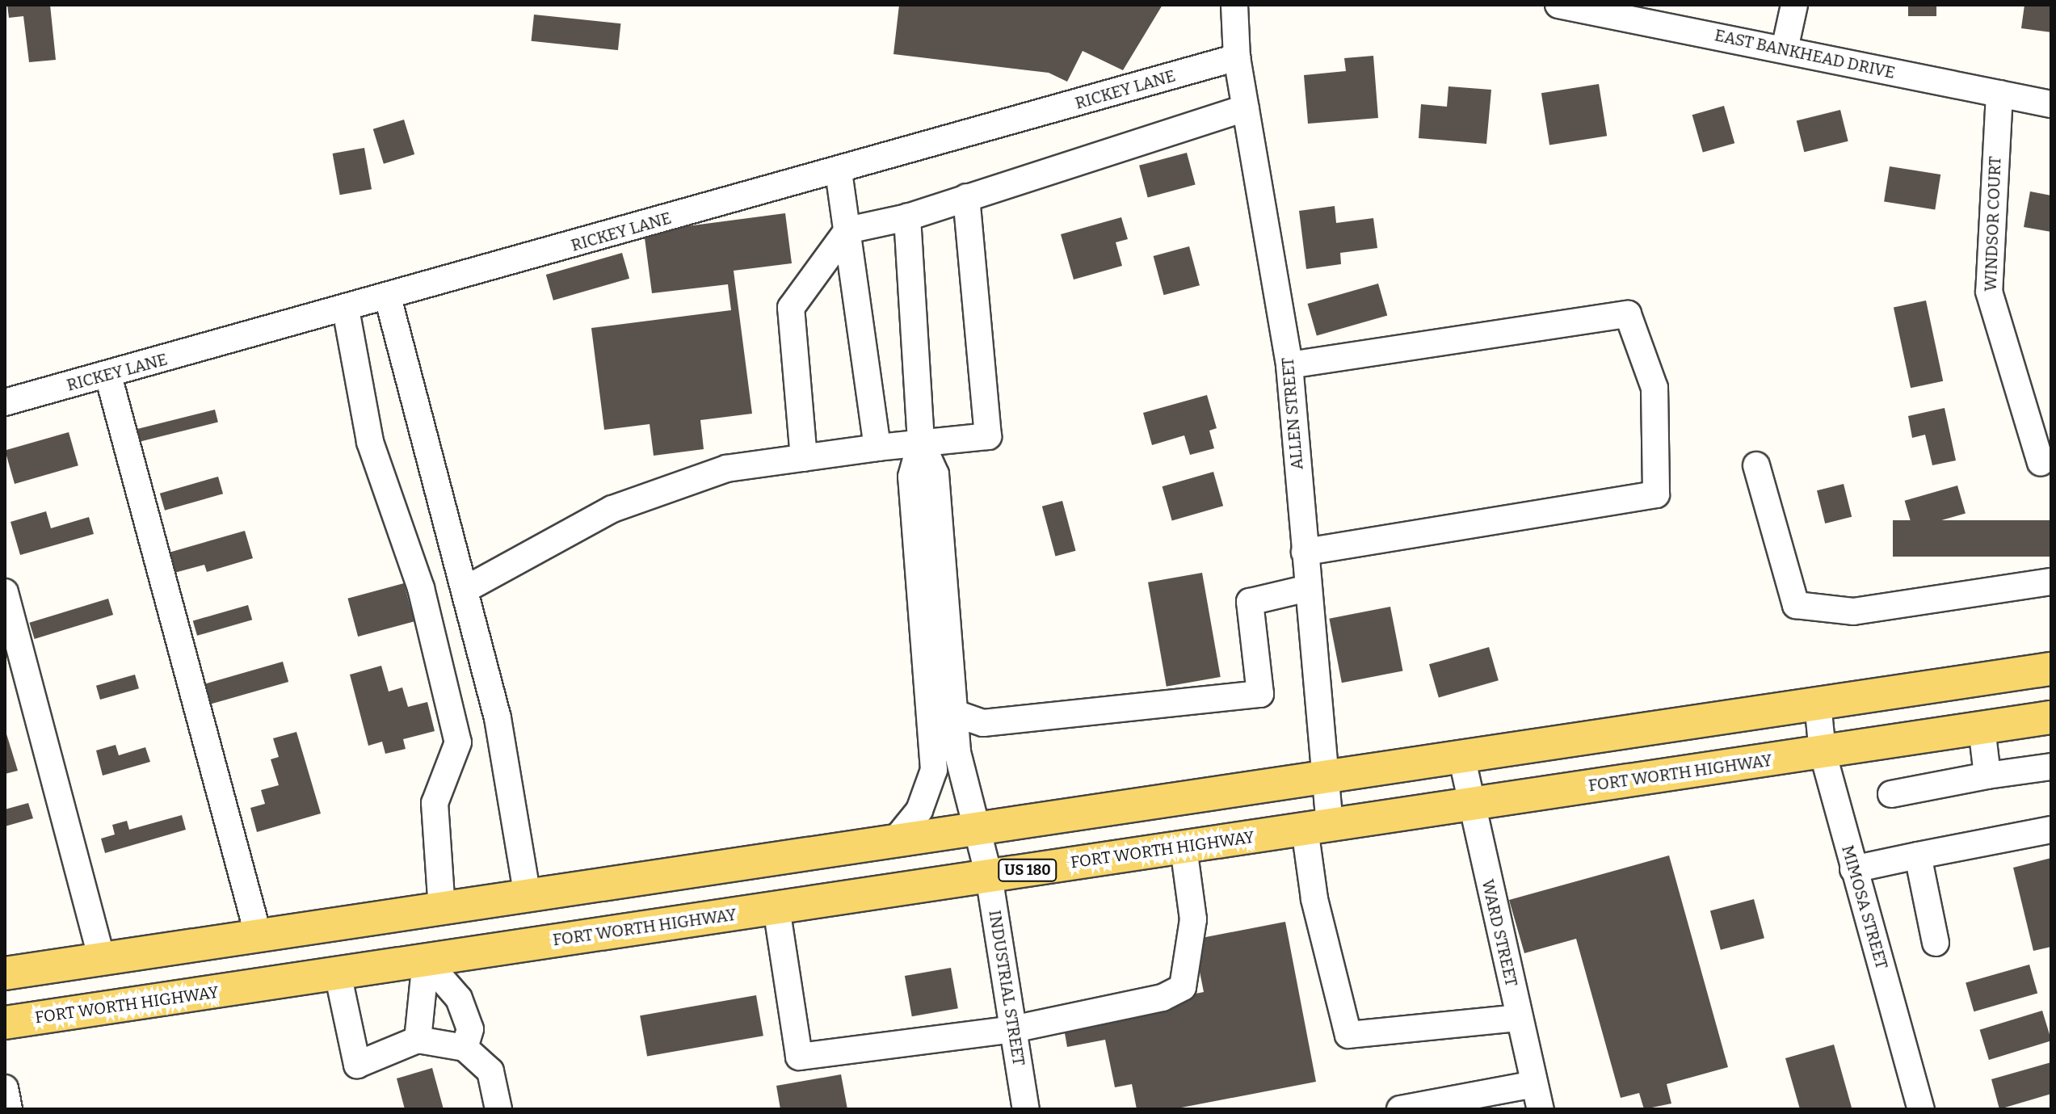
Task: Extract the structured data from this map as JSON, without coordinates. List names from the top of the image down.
{
  "streets": {
    "main road": ["FORT WORTH HIGHWAY", "US 180"],
    "street": [
      "EAST BANKHEAD DRIVE",
      "RICKEY LANE",
      "WINDSOR COURT",
      "ALLEN STREET",
      "MIMOSA STREET",
      "WARD STREET",
      "INDUSTRIAL STREET"
    ]
  },
  "crossings": [
    ["EAST BANKHEAD DRIVE", "WINDSOR COURT"],
    ["RICKEY LANE", "ALLEN STREET"],
    ["ALLEN STREET", "FORT WORTH HIGHWAY"],
    ["ALLEN STREET", "WARD STREET"],
    ["FORT WORTH HIGHWAY", "MIMOSA STREET"],
    ["FORT WORTH HIGHWAY", "WARD STREET"],
    ["FORT WORTH HIGHWAY", "INDUSTRIAL STREET"]
  ]
}
